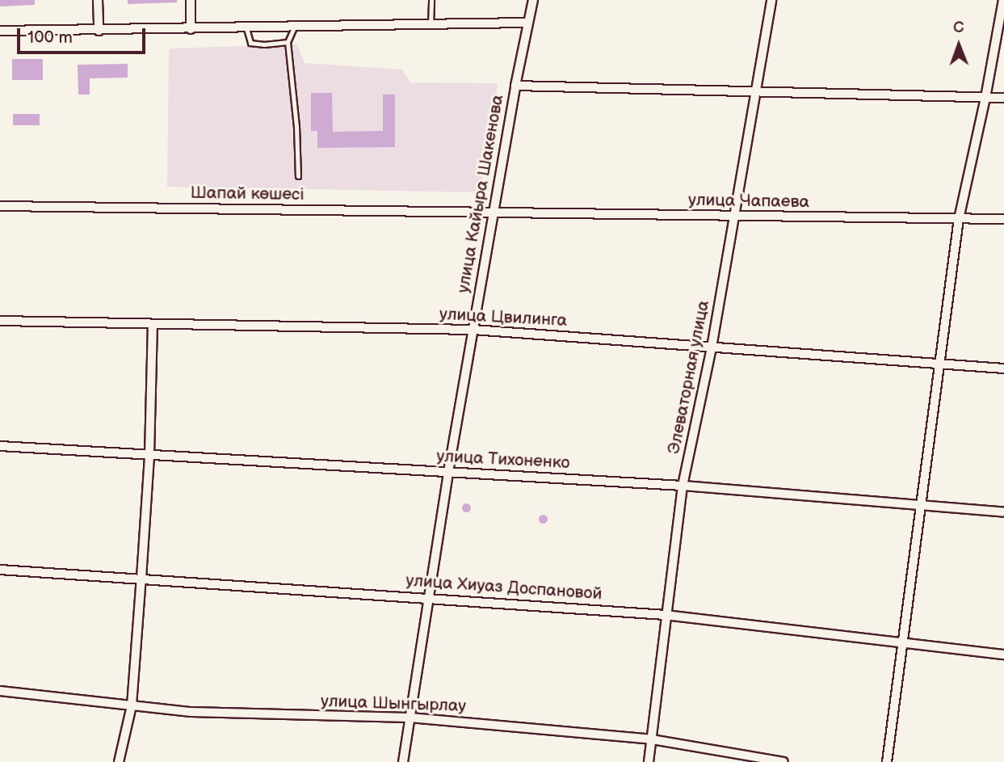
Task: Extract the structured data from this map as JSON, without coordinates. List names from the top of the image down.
{
  "streets": {
    "street": [
      "Шапай көшесі",
      "улица Кайыра Шакенова",
      "улица Чапаева",
      "улица Цвилинга",
      "Элеваторная улица",
      "улица Тихоненко",
      "улица Хиуаз Доспановой",
      "улица Шынгырлау"
    ]
  },
  "crossings": [
    ["Шапай көшесі", "улица Кайыра Шакенова"],
    ["Шапай көшесі", "улица Чапаева"],
    ["улица Кайыра Шакенова", "улица Чапаева"],
    ["улица Кайыра Шакенова", "улица Цвилинга"],
    ["улица Кайыра Шакенова", "улица Тихоненко"],
    ["улица Кайыра Шакенова", "улица Хиуаз Доспановой"],
    ["улица Кайыра Шакенова", "улица Шынгырлау"],
    ["улица Чапаева", "Элеваторная улица"],
    ["улица Цвилинга", "Элеваторная улица"],
    ["Элеваторная улица", "улица Тихоненко"],
    ["Элеваторная улица", "улица Хиуаз Доспановой"],
    ["Элеваторная улица", "улица Шынгырлау"]
  ],
  "scale_bar": "100 m",
  "north": "top"
}
